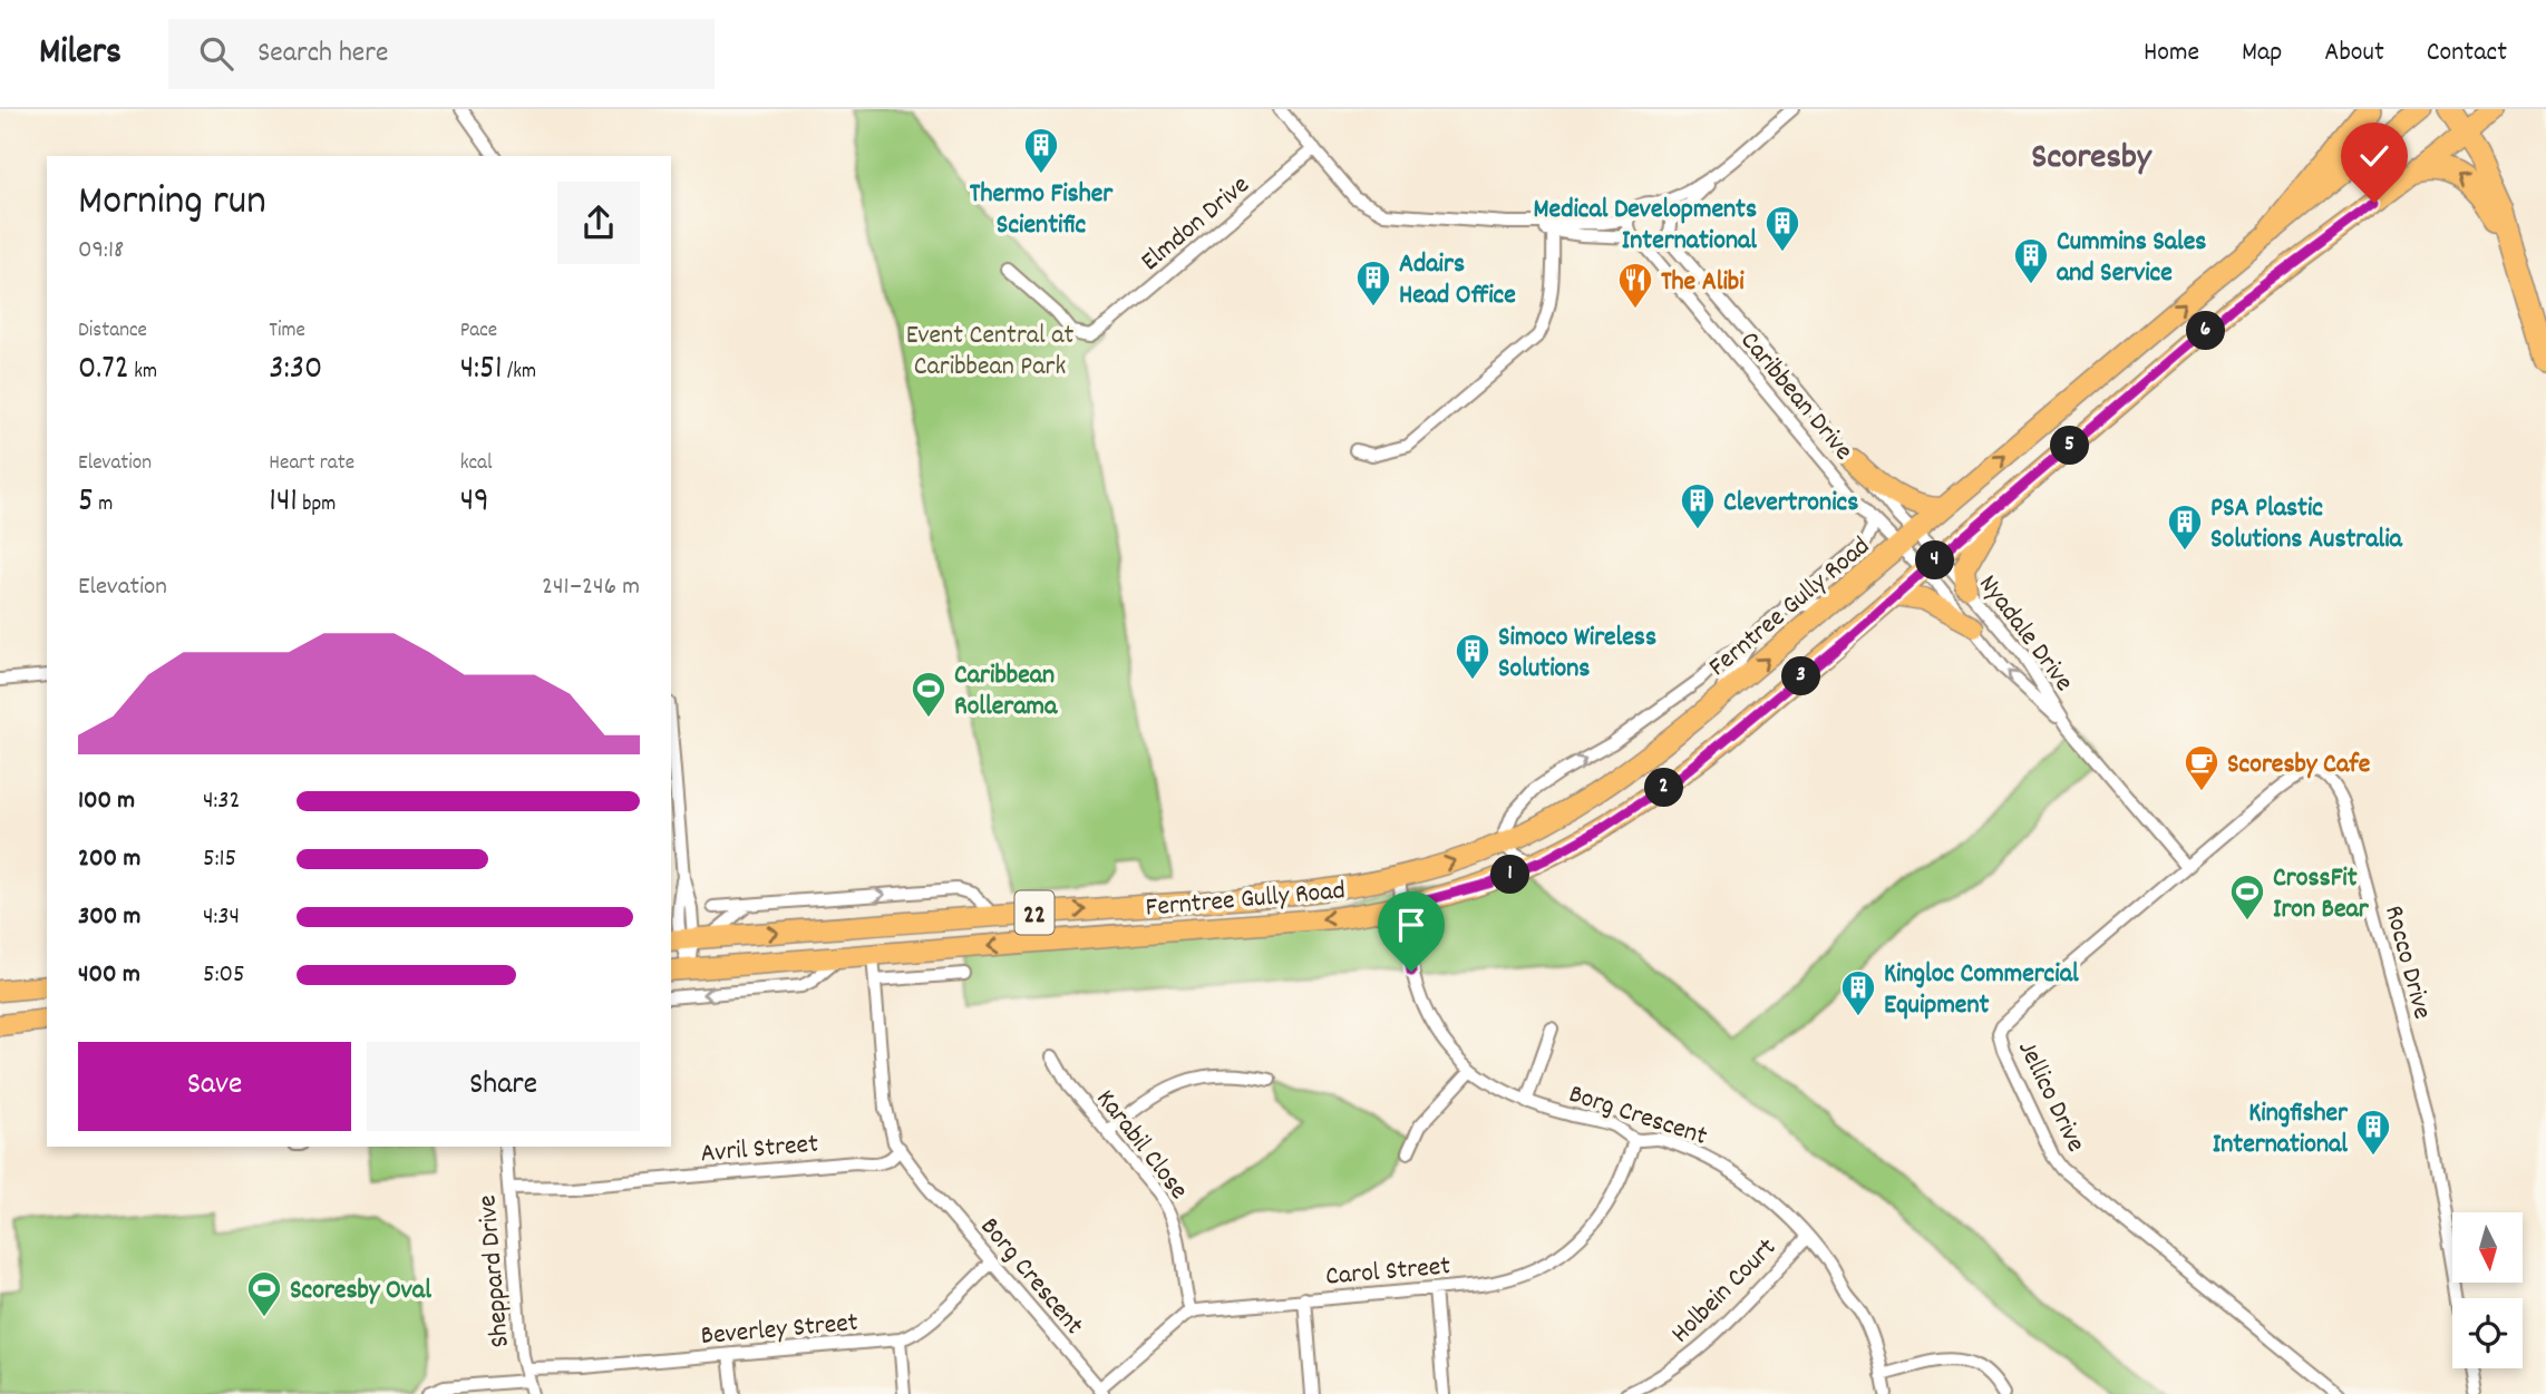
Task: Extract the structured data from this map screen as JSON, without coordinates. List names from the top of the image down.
{
  "streets": {
    "main road": ["Ferntree Gully Road", "22"],
    "street": [
      "Elmdon Drive",
      "Caribbean Drive",
      "Nyadale Drive",
      "Rocco Drive",
      "Jellico Drive",
      "Borg Crescent",
      "Karabil Close",
      "Avril Street",
      "Carol Street",
      "Sheppard Drive",
      "Holbein Court",
      "Beverley Street"
    ]
  },
  "crossings": [
    ["Caribbean Drive", "Ferntree Gully Road"],
    ["Caribbean Drive", "Nyadale Drive"],
    ["Ferntree Gully Road", "Nyadale Drive"],
    ["Ferntree Gully Road", "Borg Crescent"],
    ["Nyadale Drive", "Rocco Drive"],
    ["Nyadale Drive", "Jellico Drive"],
    ["Rocco Drive", "Jellico Drive"],
    ["Borg Crescent", "Avril Street"],
    ["Borg Crescent", "Carol Street"],
    ["Borg Crescent", "Holbein Court"],
    ["Borg Crescent", "Beverley Street"],
    ["Karabil Close", "Carol Street"],
    ["Avril Street", "Sheppard Drive"],
    ["Sheppard Drive", "Beverley Street"]
  ],
  "districts": ["Scoresby"],
  "parks": ["Event Central at Caribbean Park"],
  "places": {
    "building": [
      "Thermo Fisher Scientific",
      "Medical Developments International",
      "Cummins Sales and Service",
      "Adairs Head Office",
      "Clevertronics",
      "PSA Plastic Solutions Australia",
      "Simoco Wireless Solutions",
      "Kingloc Commercial Equipment",
      "Kingfisher International"
    ],
    "restaurant": ["The Alibi"],
    "sports": ["Caribbean Rollerama", "CrossFit Iron Bear", "Scoresby Oval"],
    "cafe": ["Scoresby Cafe"]
  },
  "north": "bottom",
  "page": {
    "header": "Milers",
    "search": "Search here",
    "nav": [
      "Home",
      "Map",
      "About",
      "Contact"
    ],
    "heading": ["Morning run", "09:18"],
    "stats": [
      ["Distance", "0.72 km"],
      ["Time", "3:30"],
      ["Pace", "4:51 /km"],
      ["Elevation", "5 m"],
      ["Heart rate", "141 bpm"],
      ["kcal", "49"]
    ],
    "pins": [
      "6",
      "5",
      "4",
      "3",
      "2",
      "1"
    ],
    "chart": ["Elevation", "241–246 m"],
    "list": [
      {
        "name": "100 m",
        "note": "4:32"
      },
      {
        "name": "200 m",
        "note": "5:15"
      },
      {
        "name": "300 m",
        "note": "4:34"
      },
      {
        "name": "400 m",
        "note": "5:05"
      }
    ],
    "buttons": ["Save", "Share"]
  }
}
